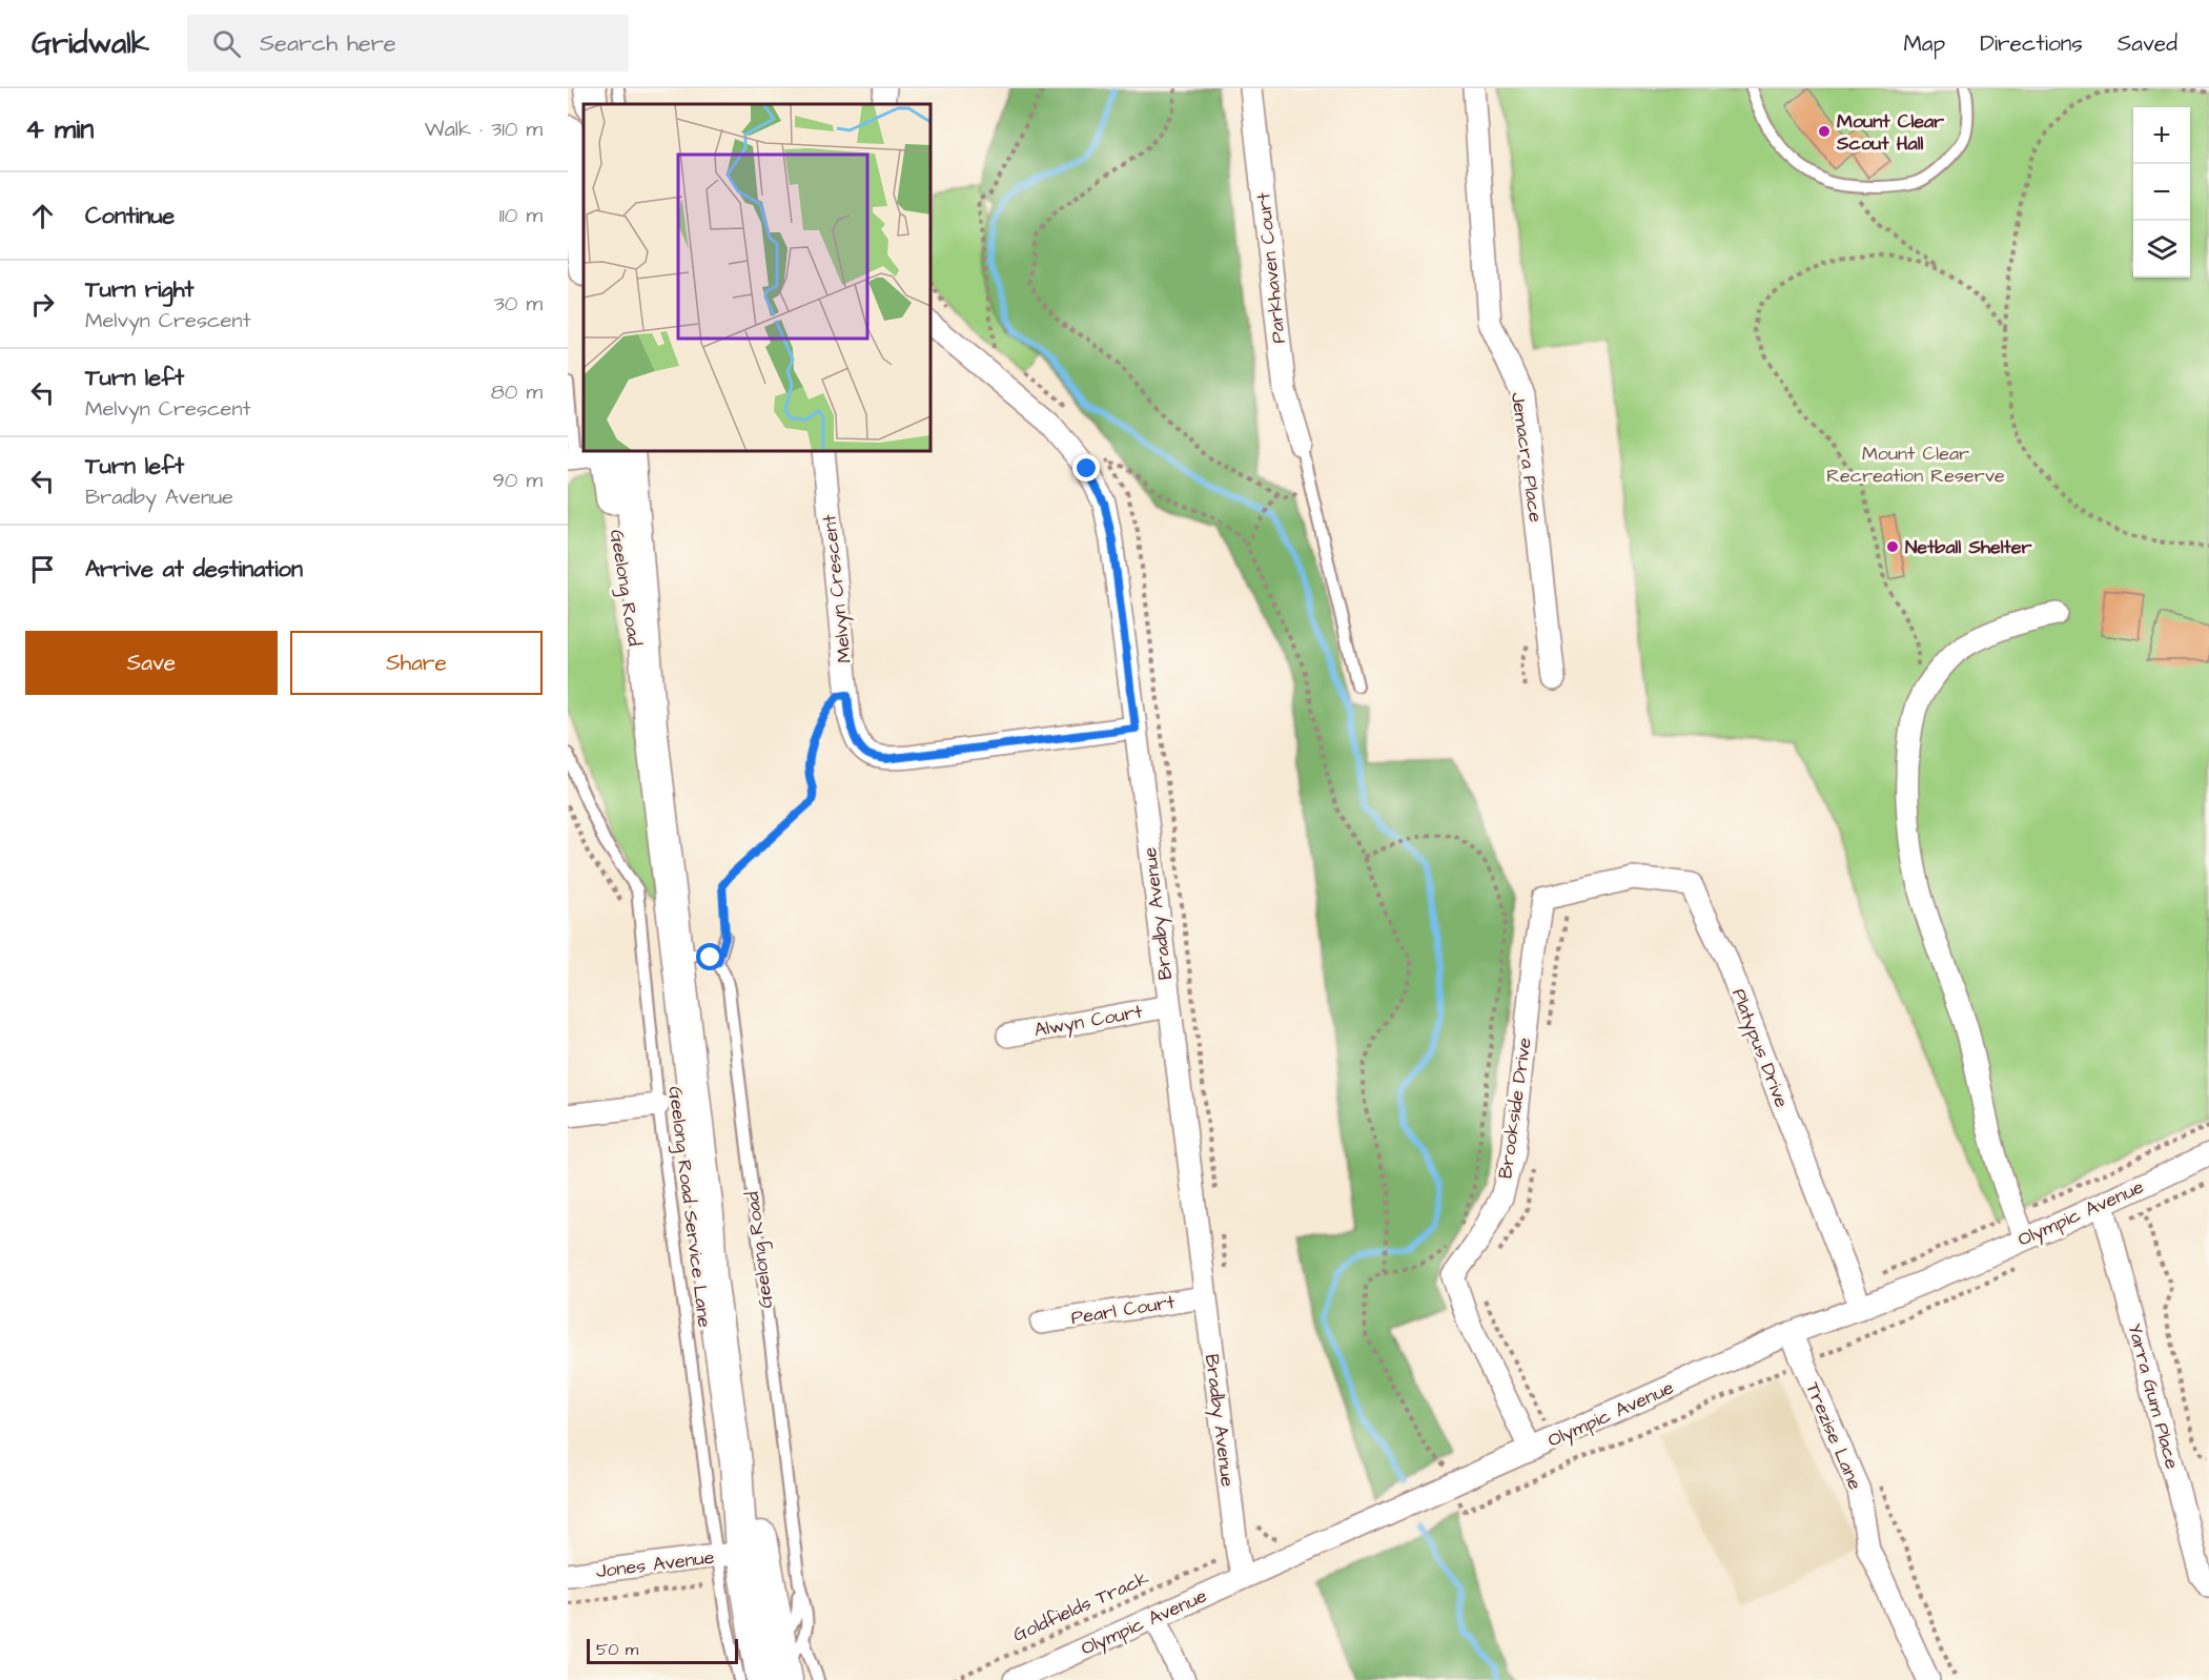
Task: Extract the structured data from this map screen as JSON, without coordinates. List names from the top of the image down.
{
  "streets": {
    "main road": ["Geelong Road"],
    "street": [
      "Parkhaven Court",
      "Jemacra Place",
      "Melvyn Crescent",
      "Bradby Avenue",
      "Alwyn Court",
      "Platypus Drive",
      "Brookside Drive",
      "Olympic Avenue",
      "Pearl Court",
      "Yarra Gum Place",
      "Trezise Lane",
      "Jones Avenue"
    ],
    "lane": ["Geelong Road Service Lane"],
    "path": ["Goldfields Track"]
  },
  "crossings": [
    ["Geelong Road", "Geelong Road Service Lane"],
    ["Geelong Road", "Jones Avenue"],
    ["Melvyn Crescent", "Bradby Avenue"],
    ["Bradby Avenue", "Alwyn Court"],
    ["Bradby Avenue", "Olympic Avenue"],
    ["Bradby Avenue", "Pearl Court"],
    ["Platypus Drive", "Brookside Drive"],
    ["Platypus Drive", "Olympic Avenue"],
    ["Brookside Drive", "Olympic Avenue"],
    ["Geelong Road Service Lane", "Jones Avenue"],
    ["Olympic Avenue", "Yarra Gum Place"],
    ["Olympic Avenue", "Trezise Lane"]
  ],
  "parks": ["Mount Clear Recreation Reserve"],
  "places": ["Mount Clear Scout Hall", "Netball Shelter"],
  "scale_bar": "50 m",
  "page": {
    "header": "Gridwalk",
    "search": "Search here",
    "nav": ["Map", "Directions", "Saved"],
    "heading": ["4 min", "Walk · 310 m"],
    "map_buttons": ["+", "−"],
    "list": [
      ["Continue", "110 m"],
      ["Turn right", "Melvyn Crescent", "30 m"],
      ["Turn left", "Melvyn Crescent", "80 m"],
      ["Turn left", "Bradby Avenue", "90 m"],
      "Arrive at destination"
    ],
    "buttons": ["Save", "Share"],
    "scale": "50 m"
  }
}
